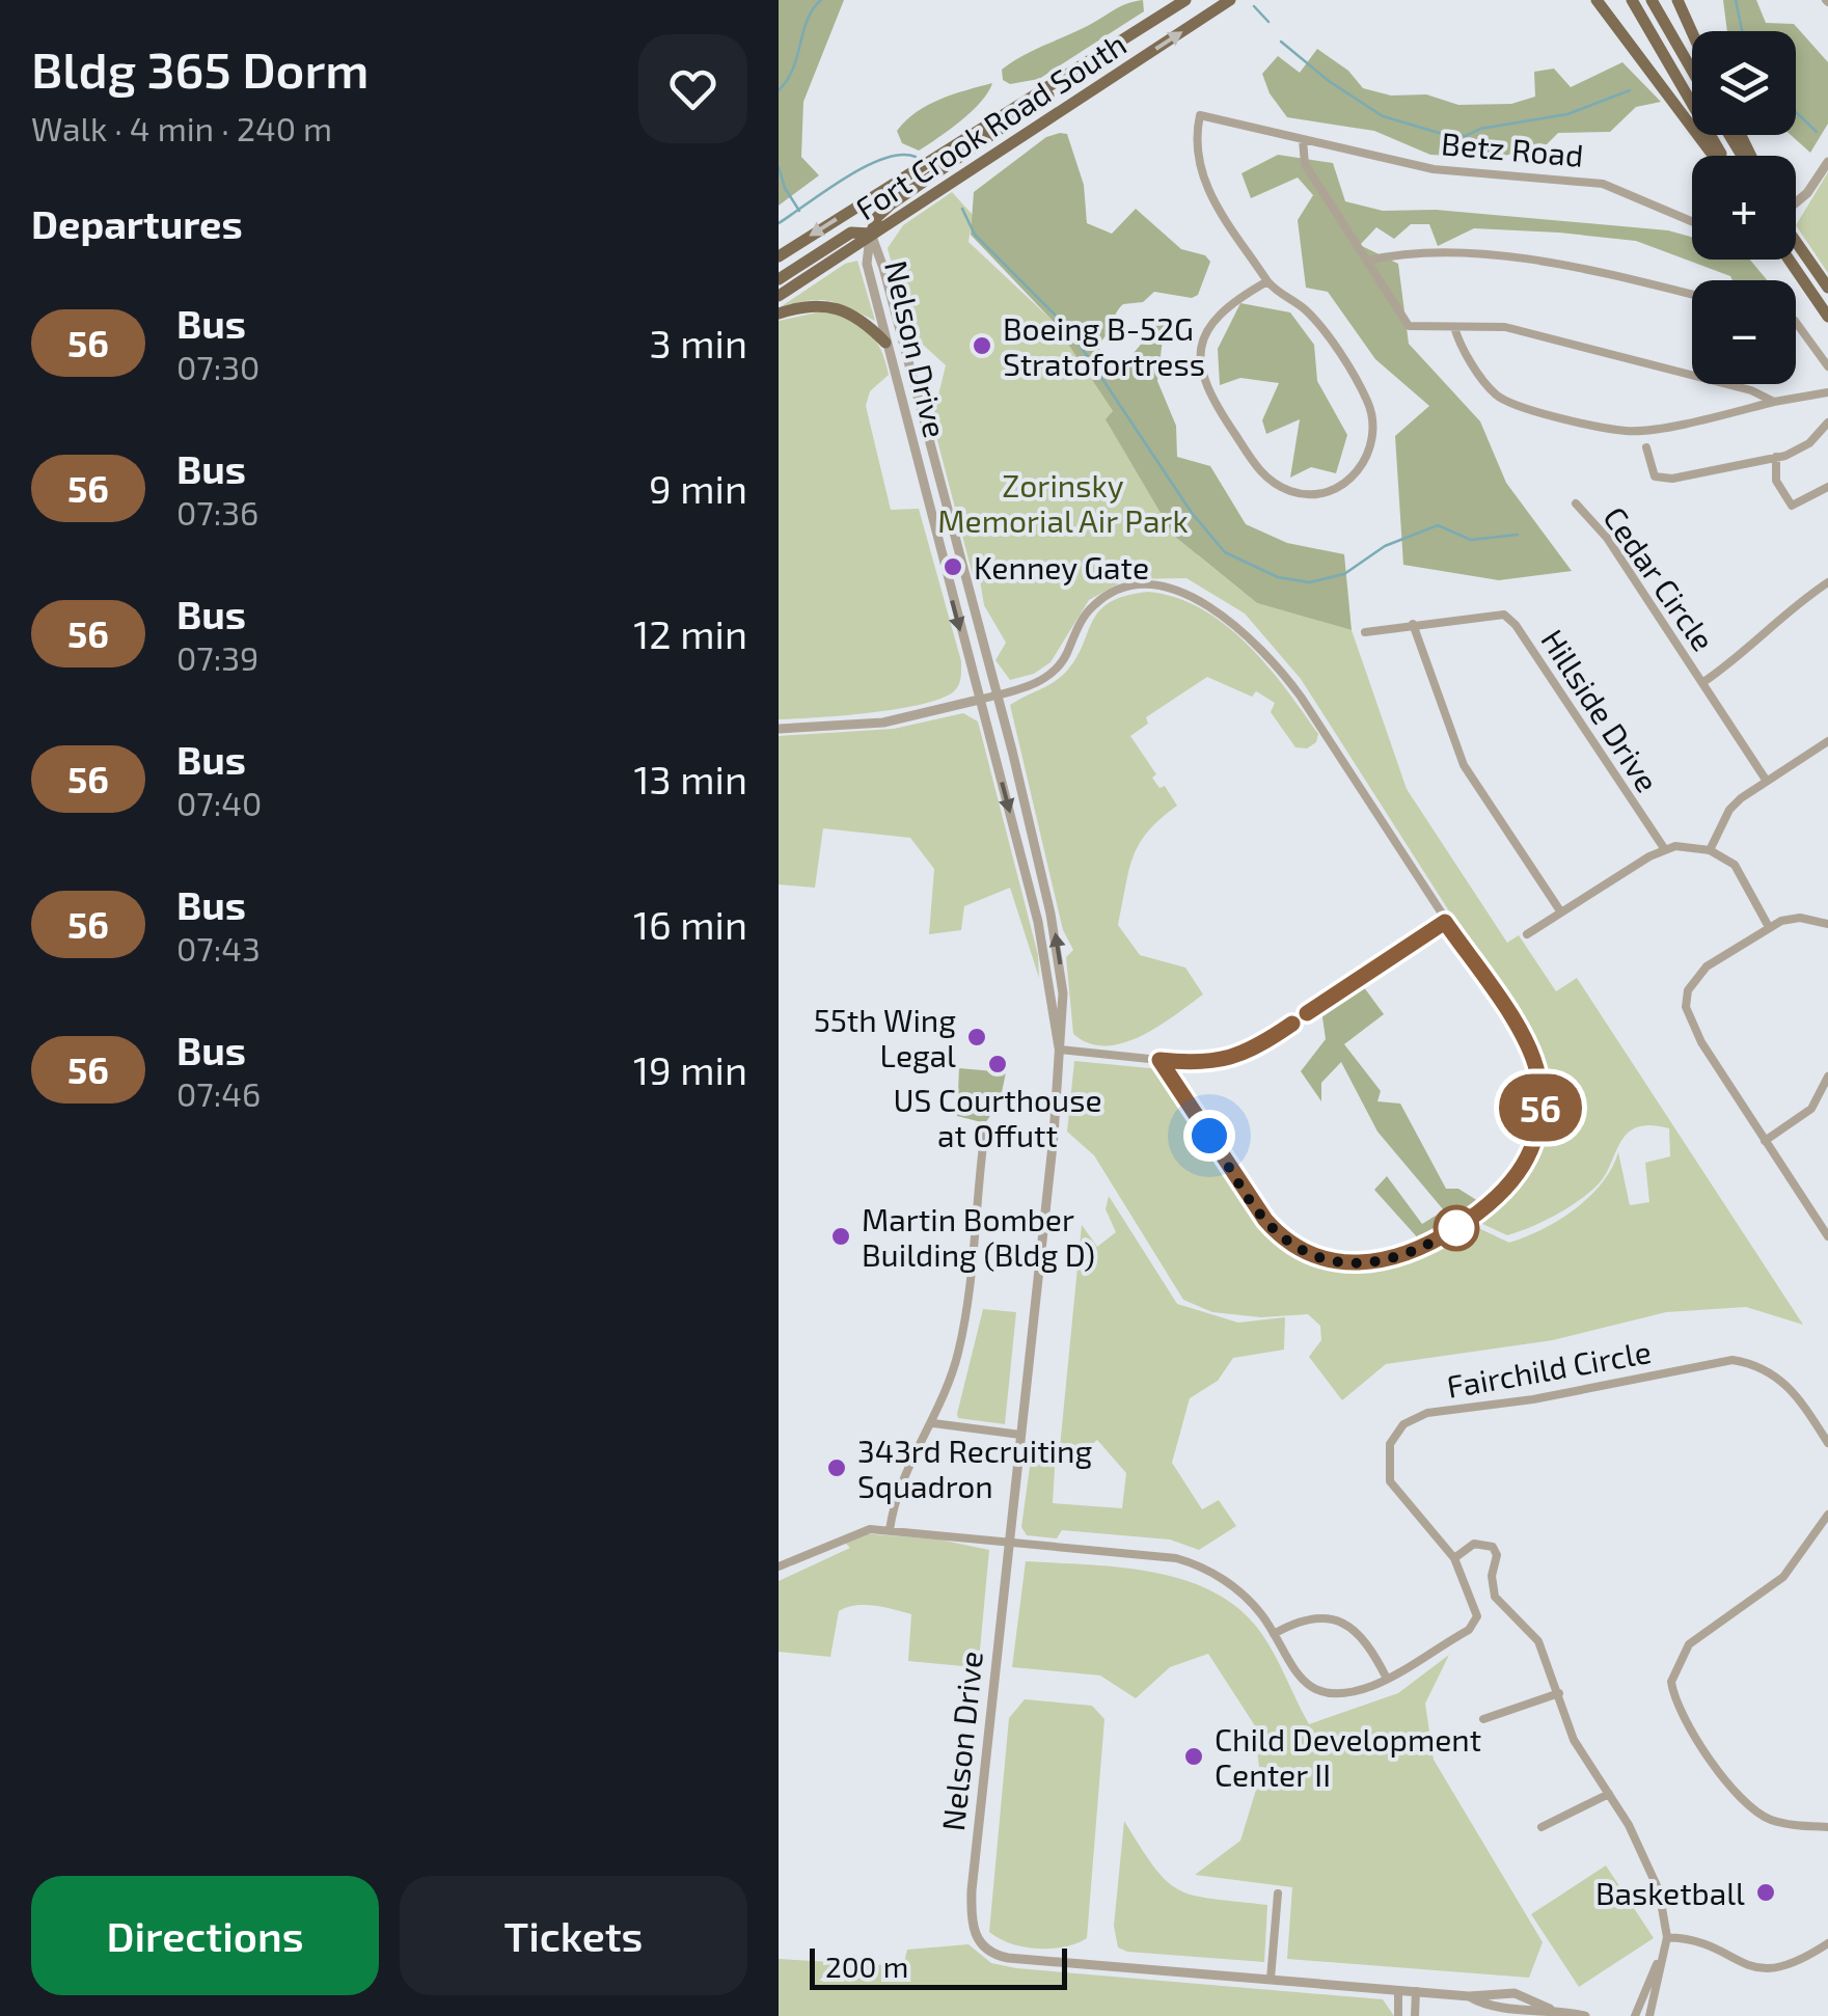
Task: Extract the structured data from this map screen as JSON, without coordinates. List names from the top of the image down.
{
  "streets": {
    "main road": ["Fort Crook Road South"],
    "street": [
      "Betz Road",
      "Nelson Drive",
      "Cedar Circle",
      "Hillside Drive",
      "Fairchild Circle"
    ]
  },
  "crossings": [
    ["Fort Crook Road South", "Nelson Drive"]
  ],
  "parks": ["Zorinsky Memorial Air Park"],
  "places": [
    "Boeing B-52G Stratofortress",
    "Kenney Gate",
    "55th Wing Legal",
    "US Courthouse at Offutt",
    "Martin Bomber Building (Bldg D)",
    "343rd Recruiting Squadron",
    "Child Development Center II",
    "Basketball"
  ],
  "lines": ["bus line 56"],
  "scale_bar": "200 m",
  "page": {
    "heading": [
      ["Bldg 365 Dorm", "Walk · 4 min · 240 m"],
      "Departures"
    ],
    "on_map": "56",
    "map_buttons": ["+", "−"],
    "list": [
      {
        "mark": "56",
        "name": "Bus",
        "note": "07:30",
        "value": "3 min"
      },
      {
        "mark": "56",
        "name": "Bus",
        "note": "07:36",
        "value": "9 min"
      },
      {
        "mark": "56",
        "name": "Bus",
        "note": "07:39",
        "value": "12 min"
      },
      {
        "mark": "56",
        "name": "Bus",
        "note": "07:40",
        "value": "13 min"
      },
      {
        "mark": "56",
        "name": "Bus",
        "note": "07:43",
        "value": "16 min"
      },
      {
        "mark": "56",
        "name": "Bus",
        "note": "07:46",
        "value": "19 min"
      }
    ],
    "buttons": ["Directions", "Tickets"],
    "scale": "200 m"
  }
}
